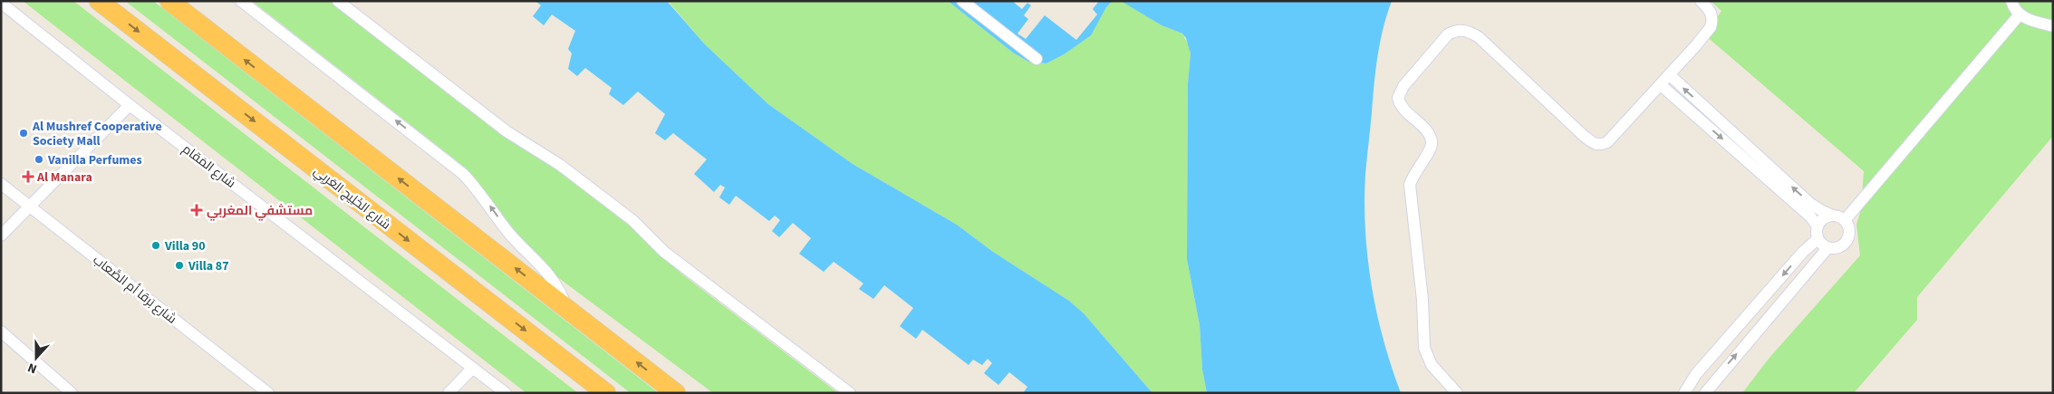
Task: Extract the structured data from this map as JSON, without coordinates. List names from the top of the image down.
{
  "streets": {
    "highway": ["شارع الخَلِيج العَربِي"],
    "street": ["شارع المَقام", "شارع بَرقا أم الصَّعاب"]
  },
  "places": {
    "other": [
      "Al Mushref Cooperative Society Mall",
      "Vanilla Perfumes",
      "Villa 90",
      "Villa 87"
    ],
    "health": ["Al Manara", "مستشفي المغربي"]
  },
  "north": "bottom"
}
